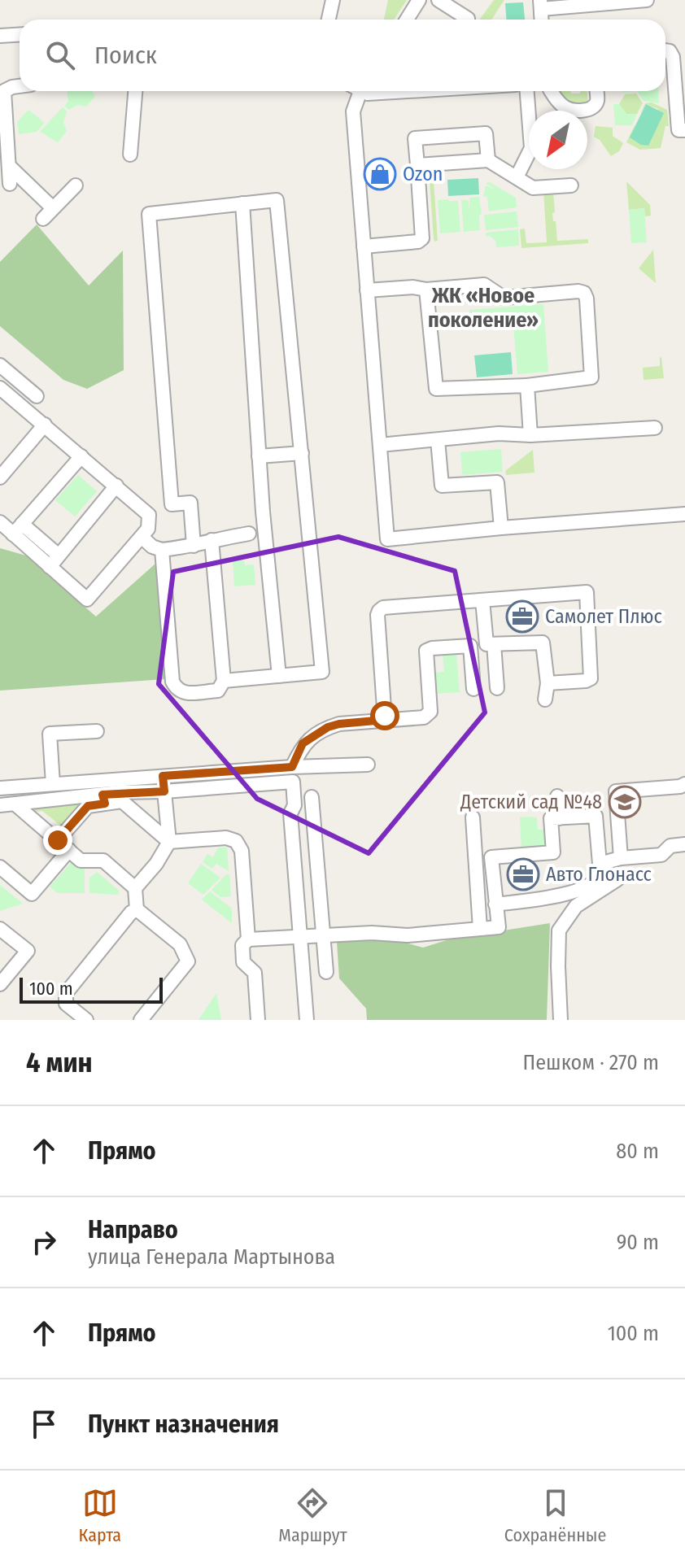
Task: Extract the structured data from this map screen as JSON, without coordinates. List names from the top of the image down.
{
  "districts": ["ЖК «Новое поколение»"],
  "places": {
    "shop": ["Ozon"],
    "office": ["Самолет Плюс", "Авто Глонасс"],
    "school or university": ["Детский сад №48"]
  },
  "scale_bar": "100 m",
  "north": "bottom left",
  "page": {
    "search": "Поиск",
    "scale": "100 m",
    "heading": ["4 мин", "Пешком · 270 m"],
    "list": [
      ["Прямо", "80 m"],
      ["Направо", "улица Генерала Мартынова", "90 m"],
      ["Прямо", "100 m"],
      "Пункт назначения"
    ],
    "nav": ["Карта", "Маршрут", "Сохранённые"]
  }
}
